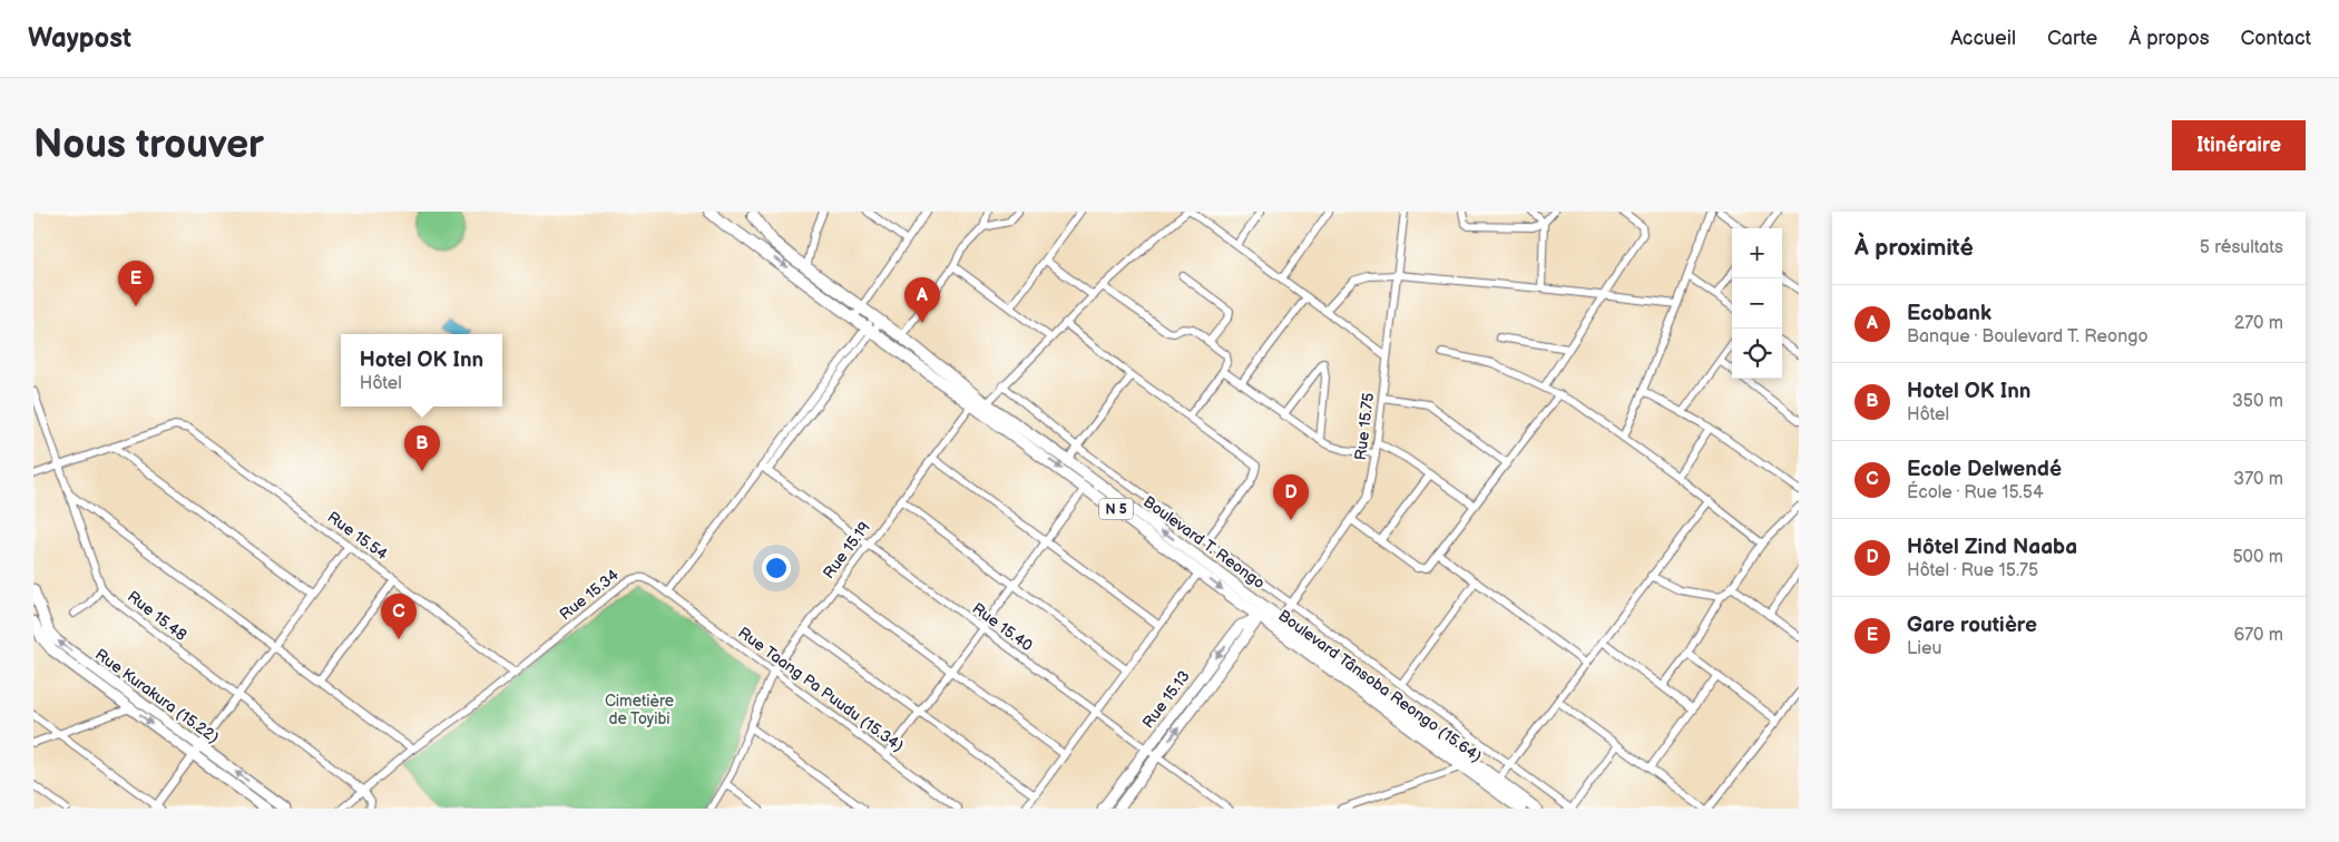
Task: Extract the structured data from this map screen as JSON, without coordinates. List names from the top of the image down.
{
  "streets": {
    "highway": ["N 5", "Boulevard T. Reongo", "Boulevard Tânsoba Reongo (15.64)"],
    "main road": ["Rue Kurakura (15.22)", "Rue 15.13"],
    "street": [
      "Rue 15.75",
      "Rue 15.54",
      "Rue 15.19",
      "Rue 15.34",
      "Rue 15.48",
      "Rue 15.40",
      "Rue Taang Pa Puudu (15.34)"
    ]
  },
  "crossings": [
    ["Rue 15.75", "Boulevard T. Reongo"],
    ["Rue 15.75", "Rue 15.13"],
    ["N 5", "Boulevard Tânsoba Reongo (15.64)"],
    ["Rue 15.54", "Rue 15.34"],
    ["Boulevard T. Reongo", "Rue 15.19"],
    ["Boulevard T. Reongo", "Boulevard Tânsoba Reongo (15.64)"],
    ["Boulevard T. Reongo", "Rue 15.13"],
    ["Rue 15.19", "Rue 15.40"],
    ["Rue 15.19", "Boulevard Tânsoba Reongo (15.64)"],
    ["Rue 15.19", "Rue Taang Pa Puudu (15.34)"],
    ["Rue 15.34", "Rue 15.48"],
    ["Rue 15.34", "Rue Taang Pa Puudu (15.34)"],
    ["Rue 15.40", "Rue 15.13"],
    ["Boulevard Tânsoba Reongo (15.64)", "Rue 15.13"]
  ],
  "parks": ["Cimetière de Toyibi"],
  "page": {
    "header": "Waypost",
    "nav": [
      "Accueil",
      "Carte",
      "À propos",
      "Contact"
    ],
    "buttons": "Itinéraire",
    "title": "Nous trouver",
    "heading": ["À proximité", "5 résultats"],
    "map_buttons": ["+", "−"],
    "pins": [
      "E",
      "A",
      "B",
      "D",
      "C"
    ],
    "list": [
      {
        "mark": "A",
        "name": "Ecobank",
        "note": "Banque · Boulevard T. Reongo",
        "value": "270 m"
      },
      {
        "mark": "B",
        "name": "Hotel OK Inn",
        "note": "Hôtel",
        "value": "350 m"
      },
      {
        "mark": "C",
        "name": "Ecole Delwendé",
        "note": "École · Rue 15.54",
        "value": "370 m"
      },
      {
        "mark": "D",
        "name": "Hôtel Zind Naaba",
        "note": "Hôtel · Rue 15.75",
        "value": "500 m"
      },
      {
        "mark": "E",
        "name": "Gare routière",
        "note": "Lieu",
        "value": "670 m"
      }
    ],
    "popup": ["Hotel OK Inn", "Hôtel"]
  }
}
